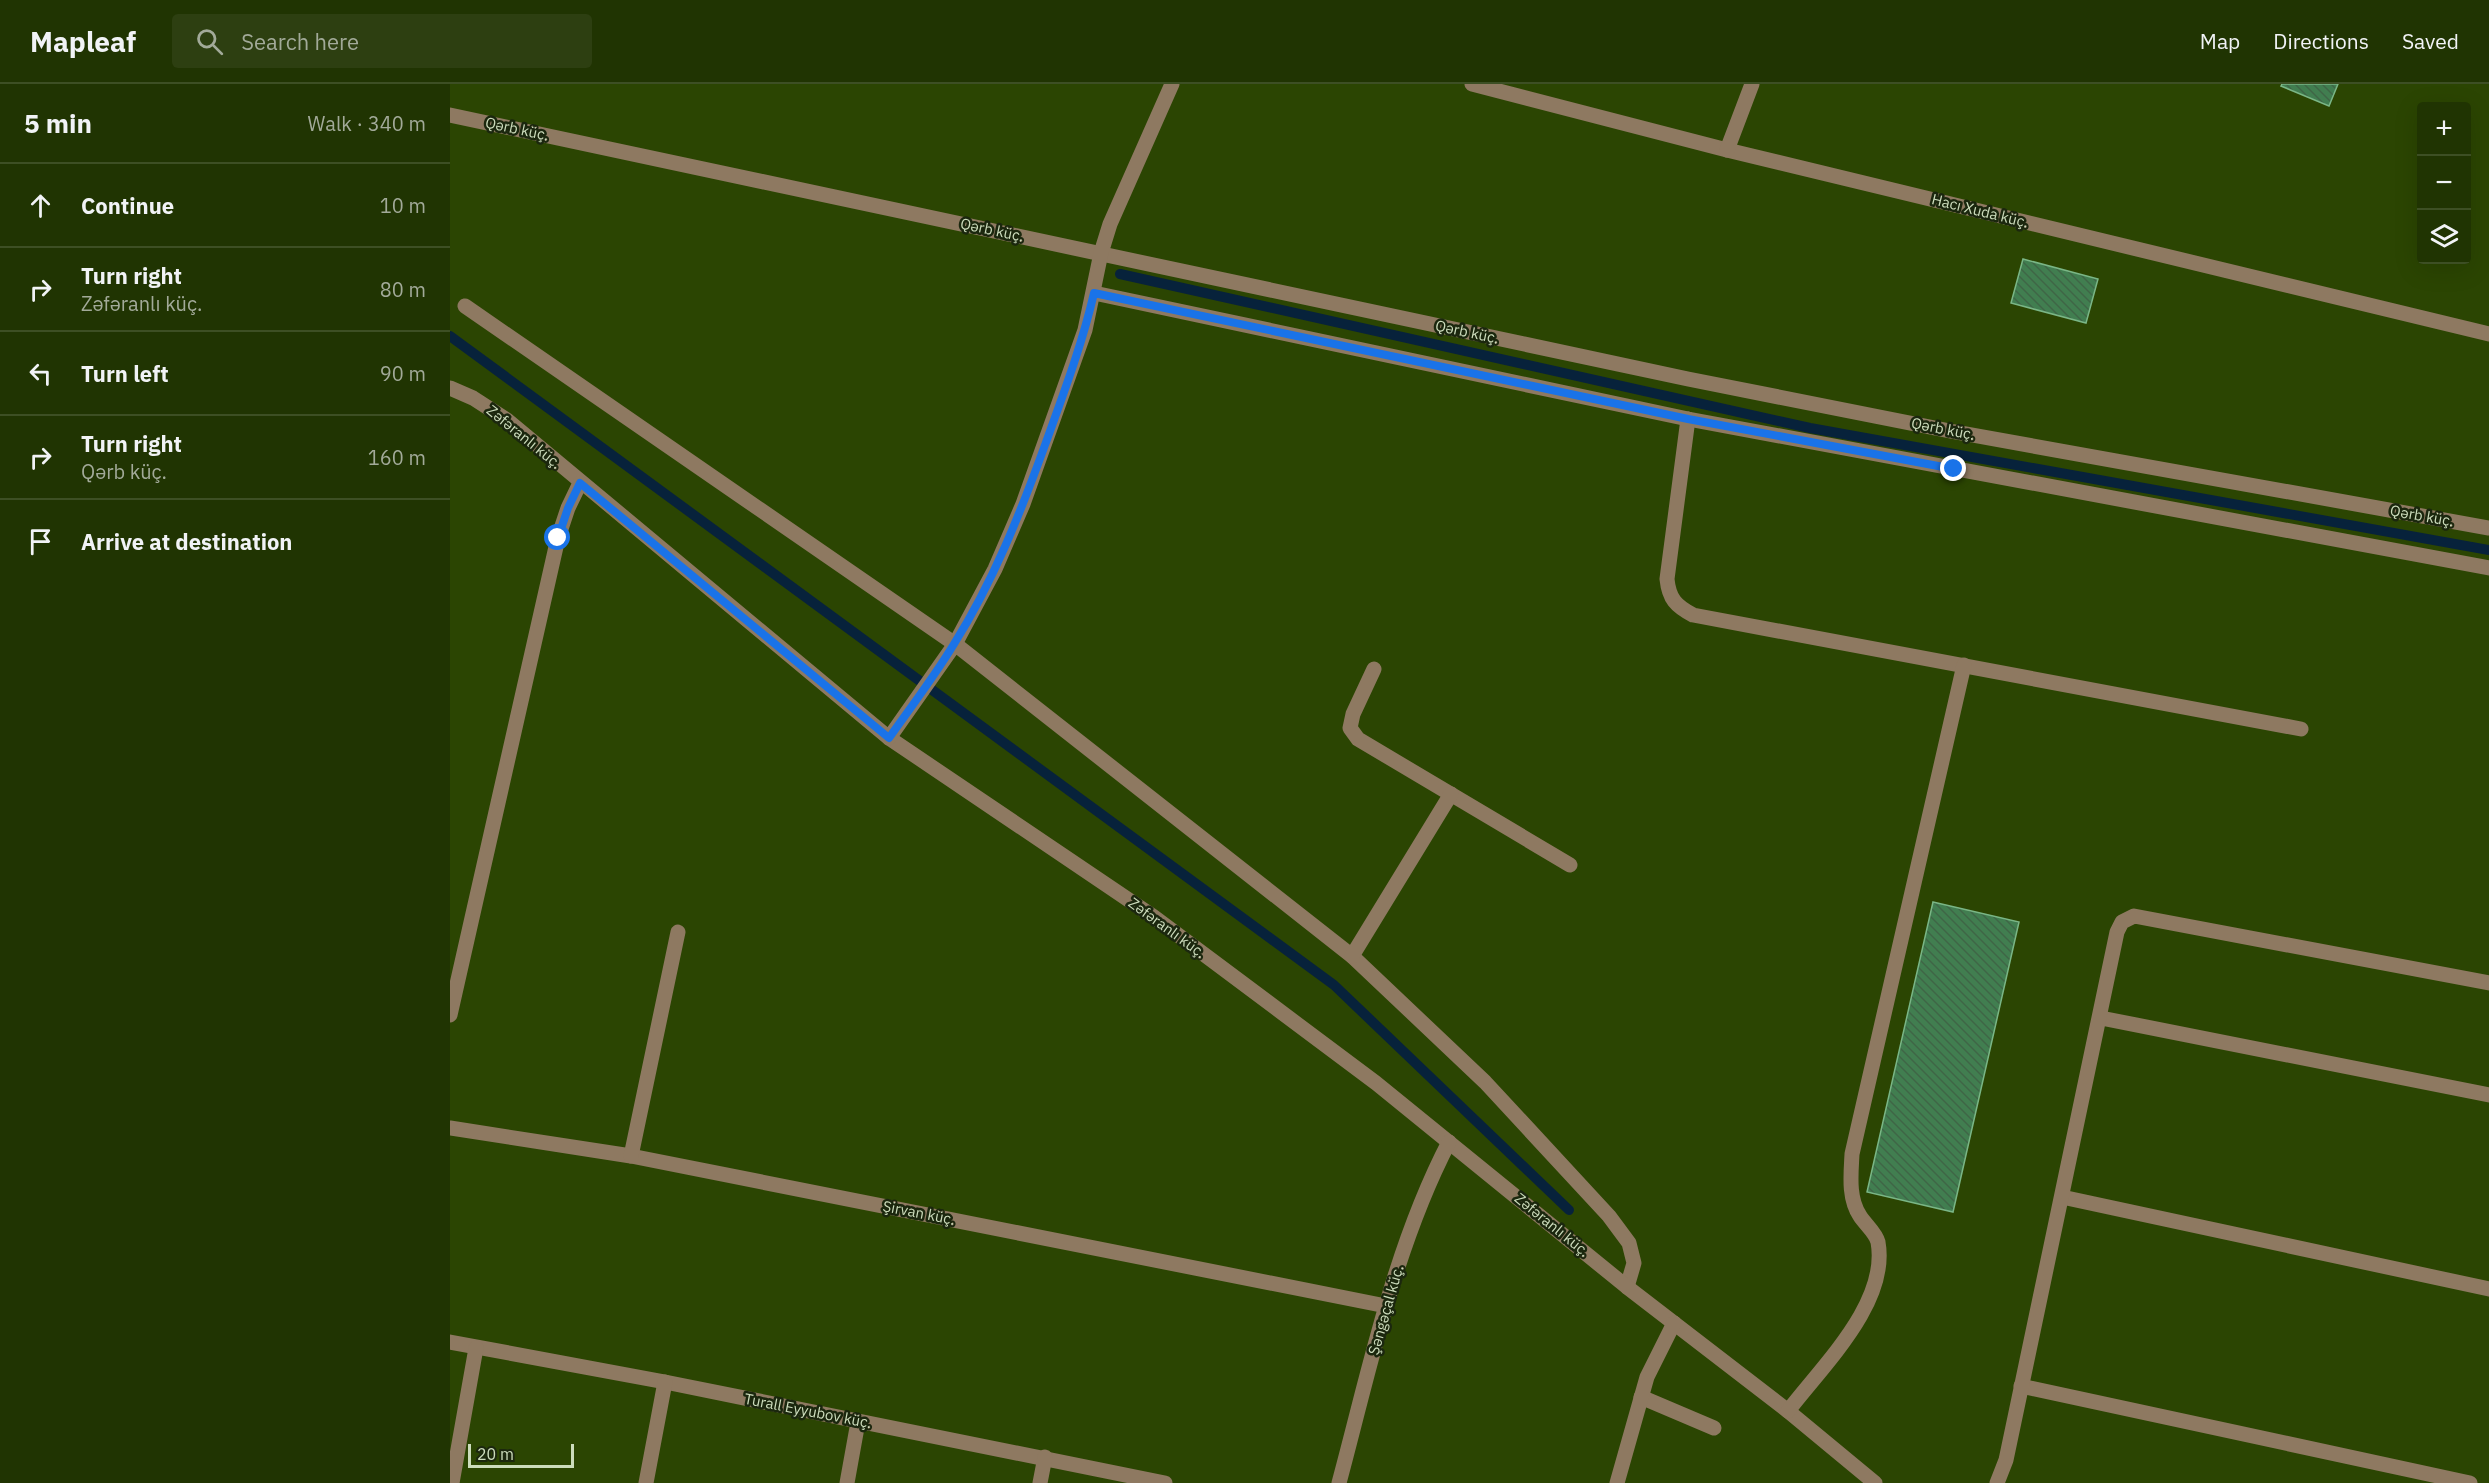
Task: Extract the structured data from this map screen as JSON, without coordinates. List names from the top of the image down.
{
  "streets": {
    "street": [
      "Qərb küç.",
      "Hacı Xuda küç.",
      "Zəfəranlı küç.",
      "Şirvan küç.",
      "Şəngəçal küç.",
      "Turall Eyyubov küç."
    ]
  },
  "crossings": [
    ["Zəfəranlı küç.", "Şəngəçal küç."],
    ["Şirvan küç.", "Şəngəçal küç."]
  ],
  "scale_bar": "20 m",
  "page": {
    "header": "Mapleaf",
    "search": "Search here",
    "nav": ["Map", "Directions", "Saved"],
    "heading": ["5 min", "Walk · 340 m"],
    "map_buttons": ["+", "−"],
    "list": [
      ["Continue", "10 m"],
      ["Turn right", "Zəfəranlı küç.", "80 m"],
      ["Turn left", "90 m"],
      ["Turn right", "Qərb küç.", "160 m"],
      "Arrive at destination"
    ],
    "scale": "20 m"
  }
}
